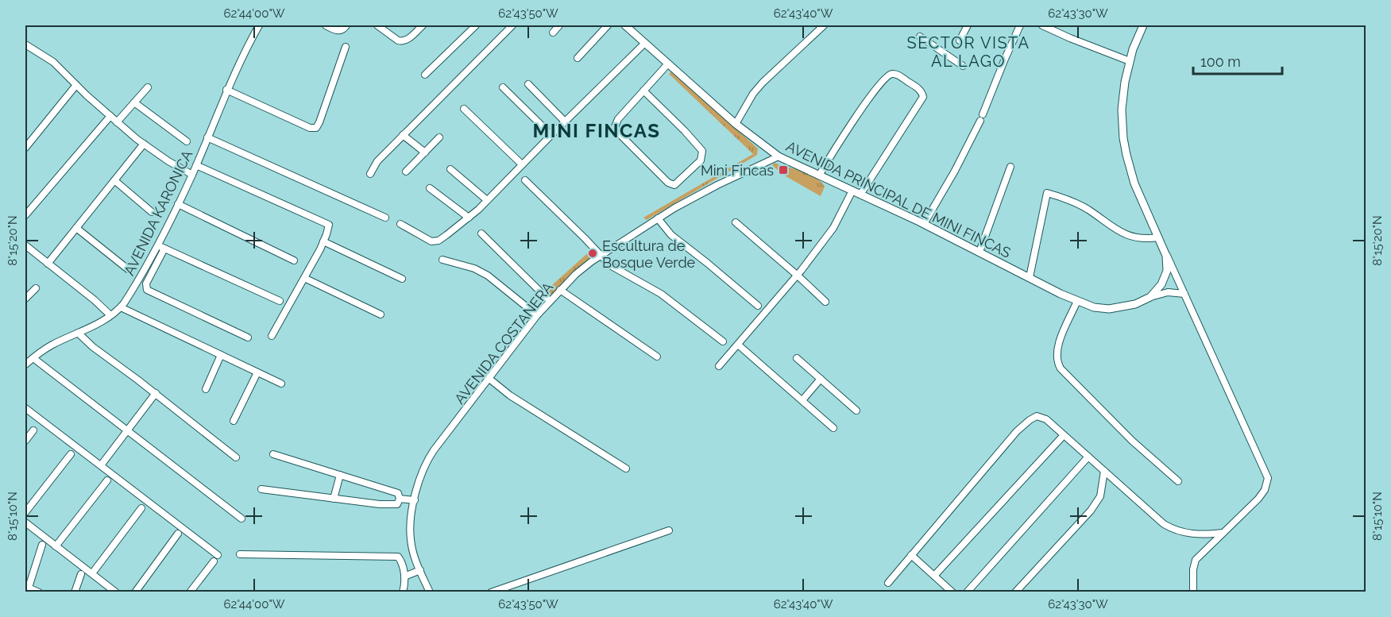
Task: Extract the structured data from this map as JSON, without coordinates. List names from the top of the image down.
{
  "streets": {
    "street": ["AVENIDA PRINCIPAL DE MINI FINCAS", "AVENIDA KARONICA", "AVENIDA COSTANERA"]
  },
  "crossings": [
    ["AVENIDA PRINCIPAL DE MINI FINCAS", "AVENIDA COSTANERA"]
  ],
  "districts": ["SECTOR VISTA AL LAGO", "MINI FINCAS"],
  "places": {
    "transit": ["Mini Fincas"],
    "other": ["Escultura de Bosque Verde"]
  },
  "scale_bar": "100 m",
  "coordinates": [
    "62°44'00\"W",
    "62°43'50\"W",
    "62°43'40\"W",
    "62°43'30\"W",
    "8°15'20\"N",
    "8°15'10\"N"
  ]
}
